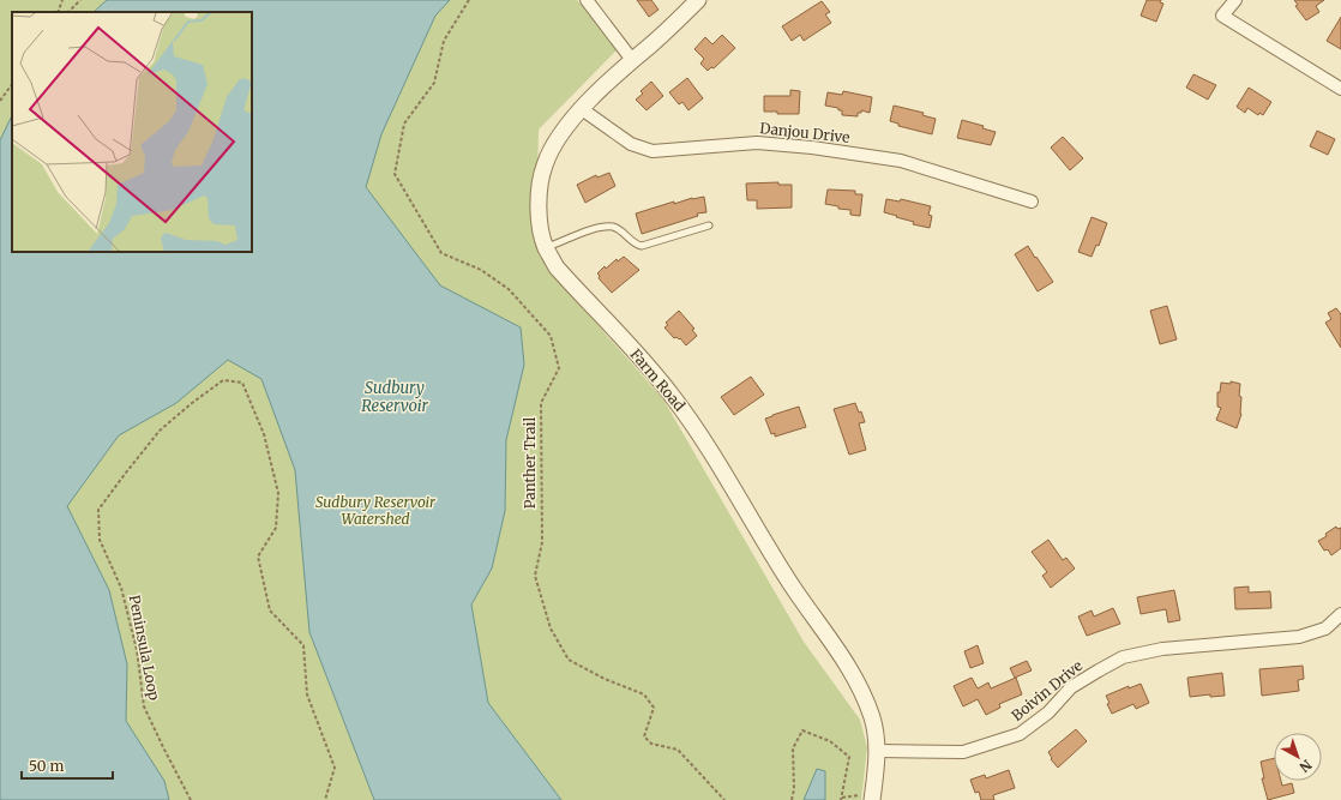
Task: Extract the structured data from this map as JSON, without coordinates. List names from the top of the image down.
{
  "streets": {
    "street": ["Danjou Drive", "Farm Road", "Boivin Drive"],
    "path": ["Panther Trail", "Peninsula Loop"]
  },
  "crossings": [
    ["Danjou Drive", "Farm Road"],
    ["Farm Road", "Boivin Drive"]
  ],
  "water": ["Sudbury Reservoir"],
  "parks": ["Sudbury Reservoir Watershed"],
  "scale_bar": "50 m",
  "north": "bottom right"
}
